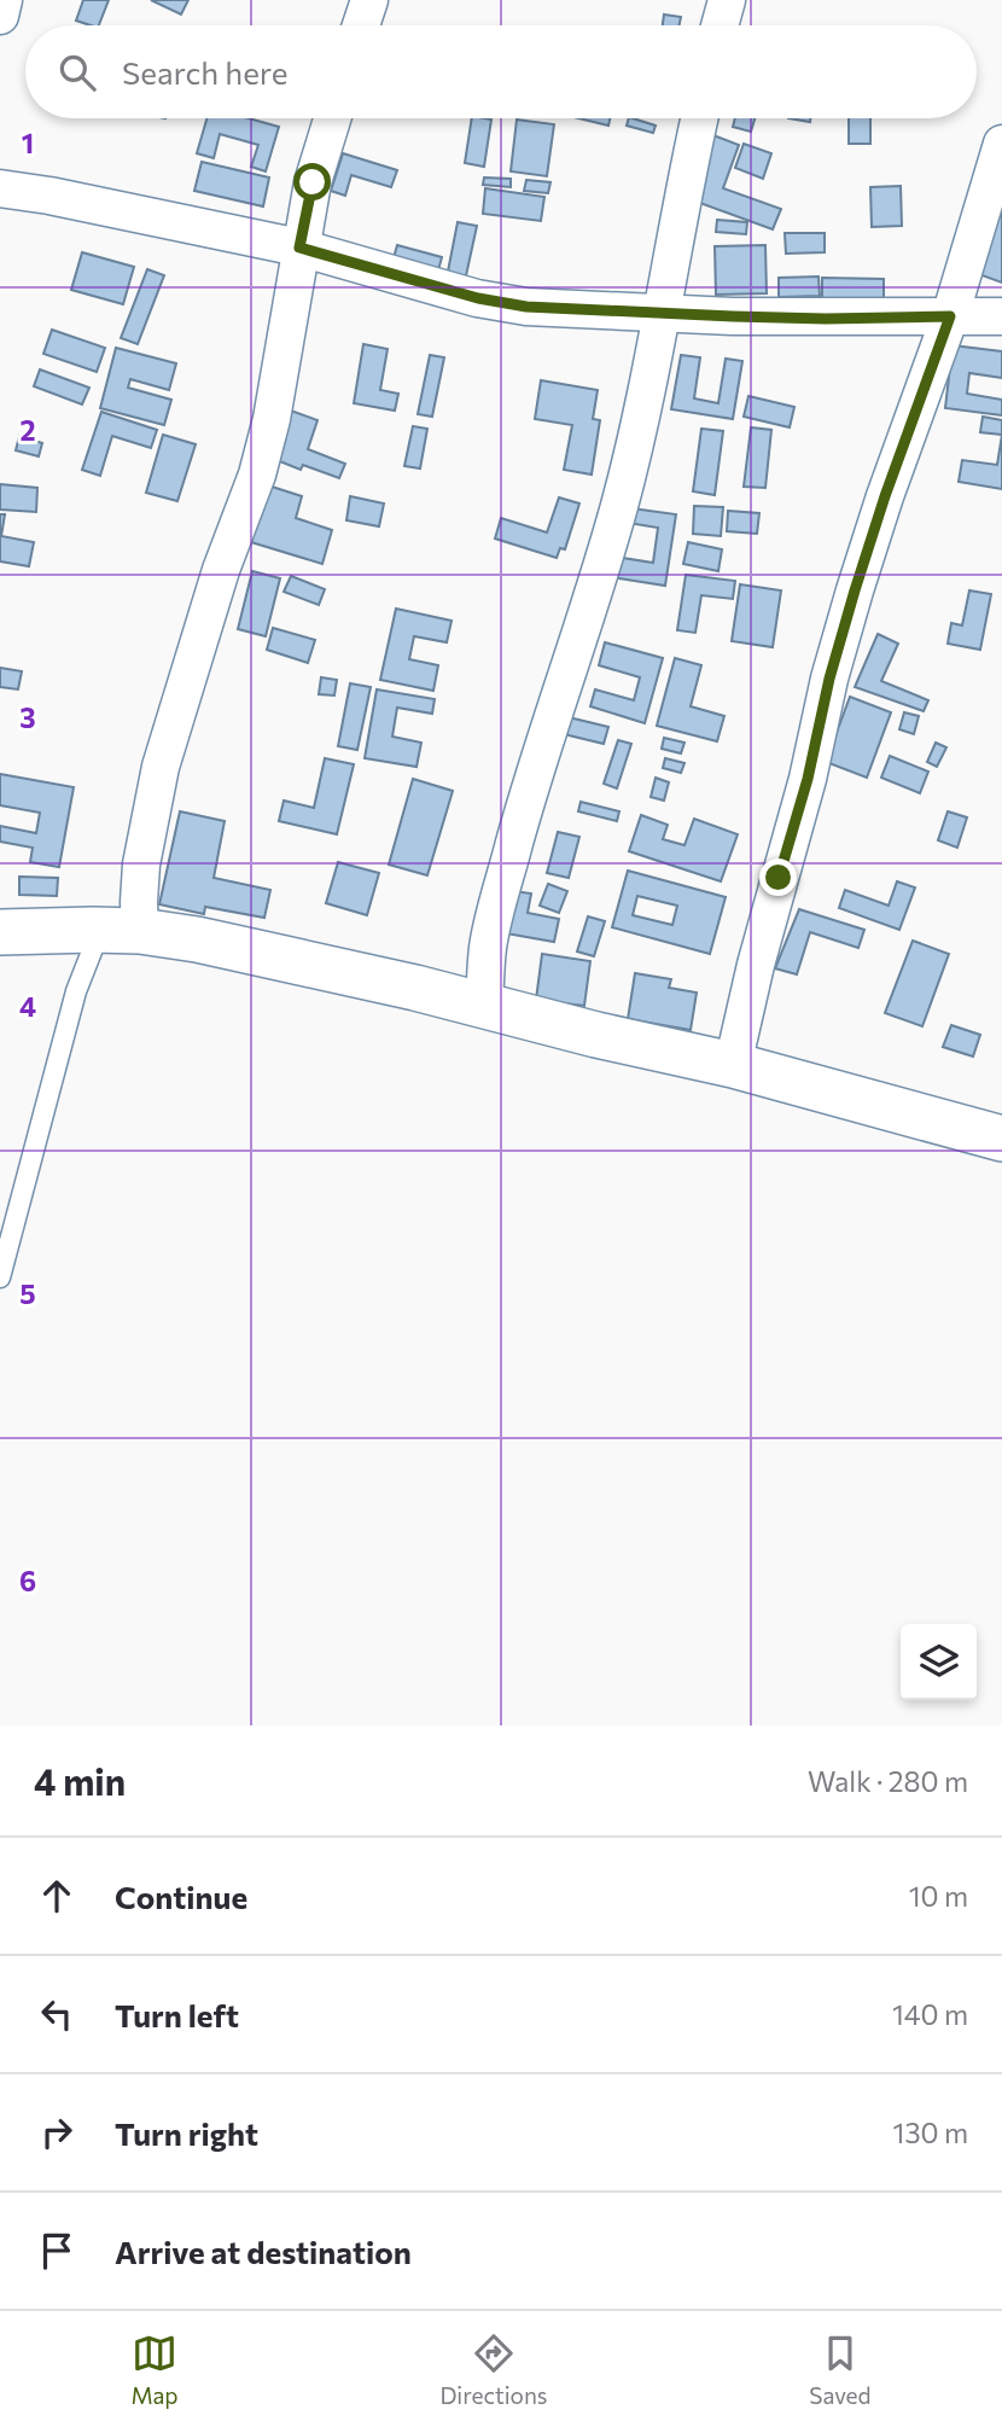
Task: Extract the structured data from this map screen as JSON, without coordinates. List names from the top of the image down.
{
  "page": {
    "search": "Search here",
    "heading": ["4 min", "Walk · 280 m"],
    "list": [
      ["Continue", "10 m"],
      ["Turn left", "140 m"],
      ["Turn right", "130 m"],
      "Arrive at destination"
    ],
    "nav": ["Map", "Directions", "Saved"]
  },
  "grid": {
    "rows": [
      "1",
      "2",
      "3",
      "4",
      "5",
      "6"
    ]
  }
}
